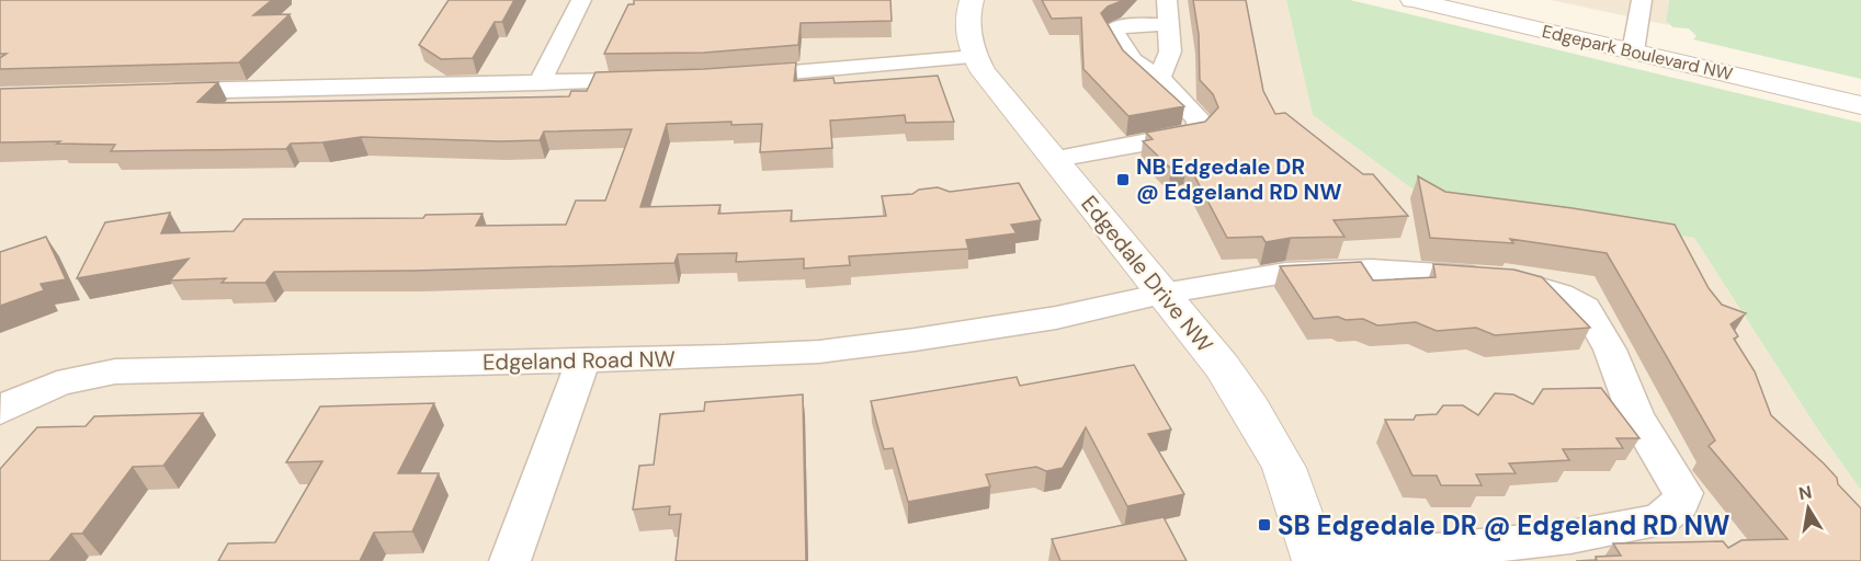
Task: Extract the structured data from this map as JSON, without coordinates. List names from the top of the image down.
{
  "streets": {
    "street": ["Edgepark Boulevard NW", "Edgedale Drive NW", "Edgeland Road NW"]
  },
  "crossings": [
    ["Edgedale Drive NW", "Edgeland Road NW"]
  ],
  "places": {
    "transit": ["NB Edgedale DR @ Edgeland RD NW", "SB Edgedale DR @ Edgeland RD NW"]
  },
  "north": "top"
}
